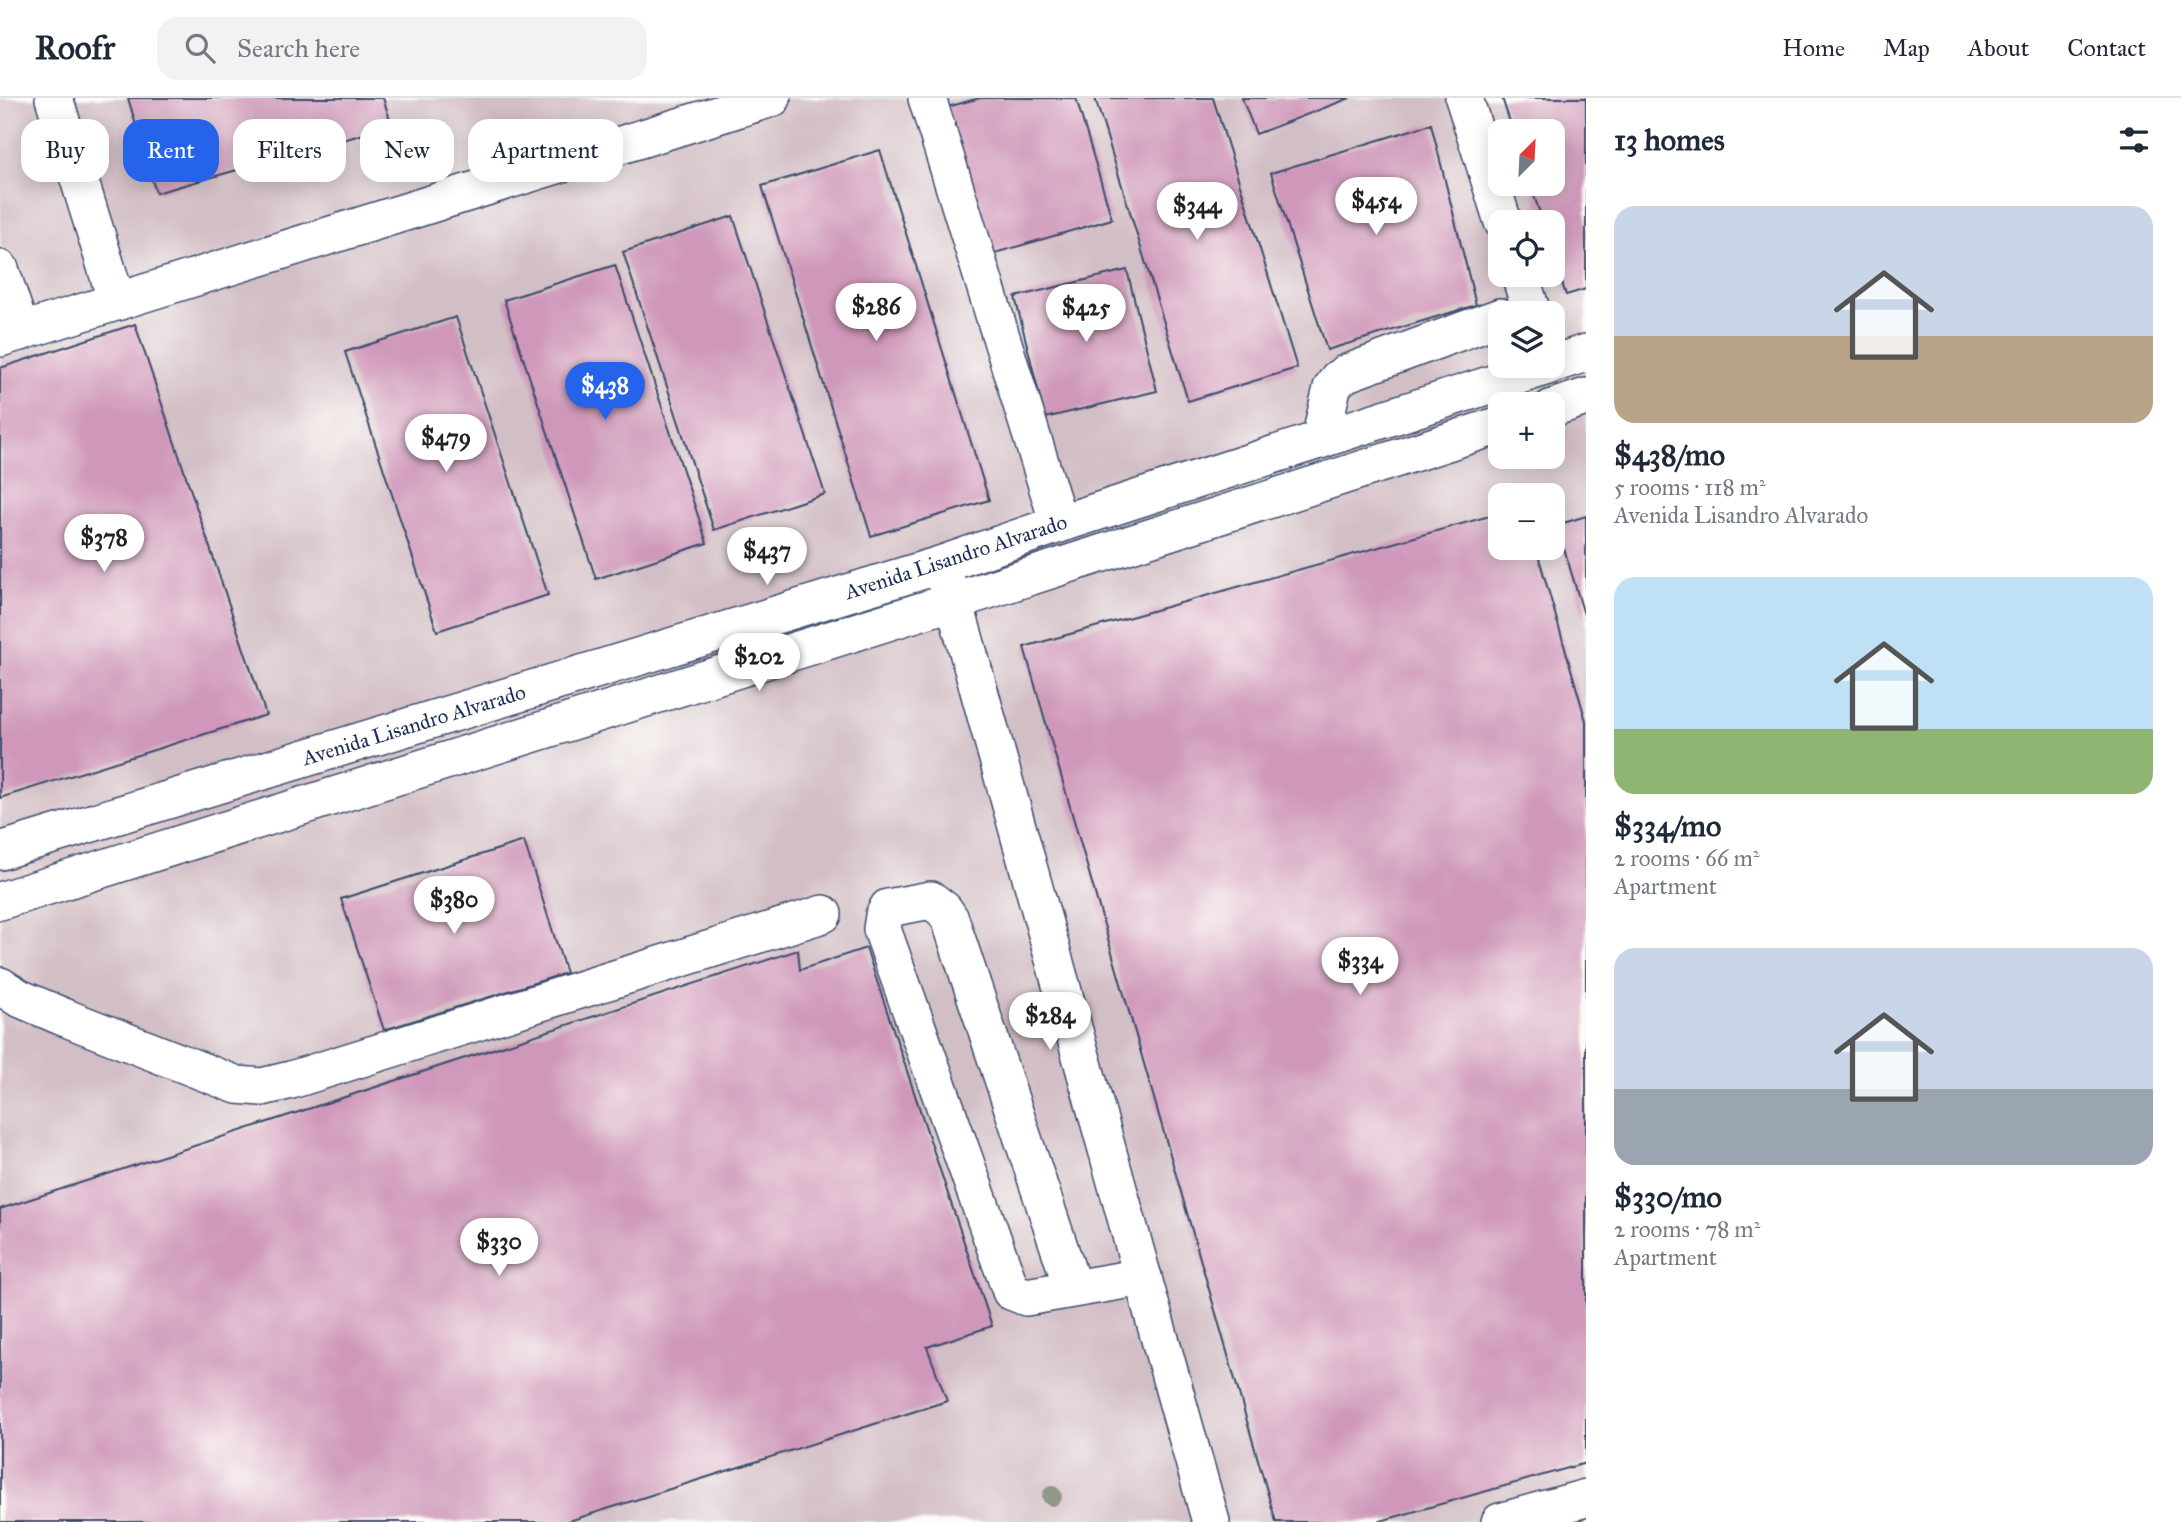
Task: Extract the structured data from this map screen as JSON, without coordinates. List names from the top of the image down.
{
  "streets": {
    "street": ["Avenida Lisandro Alvarado"]
  },
  "north": "top right",
  "page": {
    "header": "Roofr",
    "search": "Search here",
    "nav": [
      "Home",
      "Map",
      "About",
      "Contact"
    ],
    "heading": "13 homes",
    "map_buttons": ["+", "−"],
    "chip": [
      "Buy",
      "Rent",
      "Filters",
      "New",
      "Apartment"
    ],
    "price": [
      "$454",
      "$344",
      "$286",
      "$425",
      "$438",
      "$479",
      "$378",
      "$437",
      "$202",
      "$380",
      "$334",
      "$284",
      "$330"
    ],
    "list": [
      {
        "name": "$438/mo",
        "note": "5 rooms · 118 m² · Avenida Lisandro Alvarado"
      },
      {
        "name": "$334/mo",
        "note": "2 rooms · 66 m² · Apartment"
      },
      {
        "name": "$330/mo",
        "note": "2 rooms · 78 m² · Apartment"
      }
    ]
  }
}
